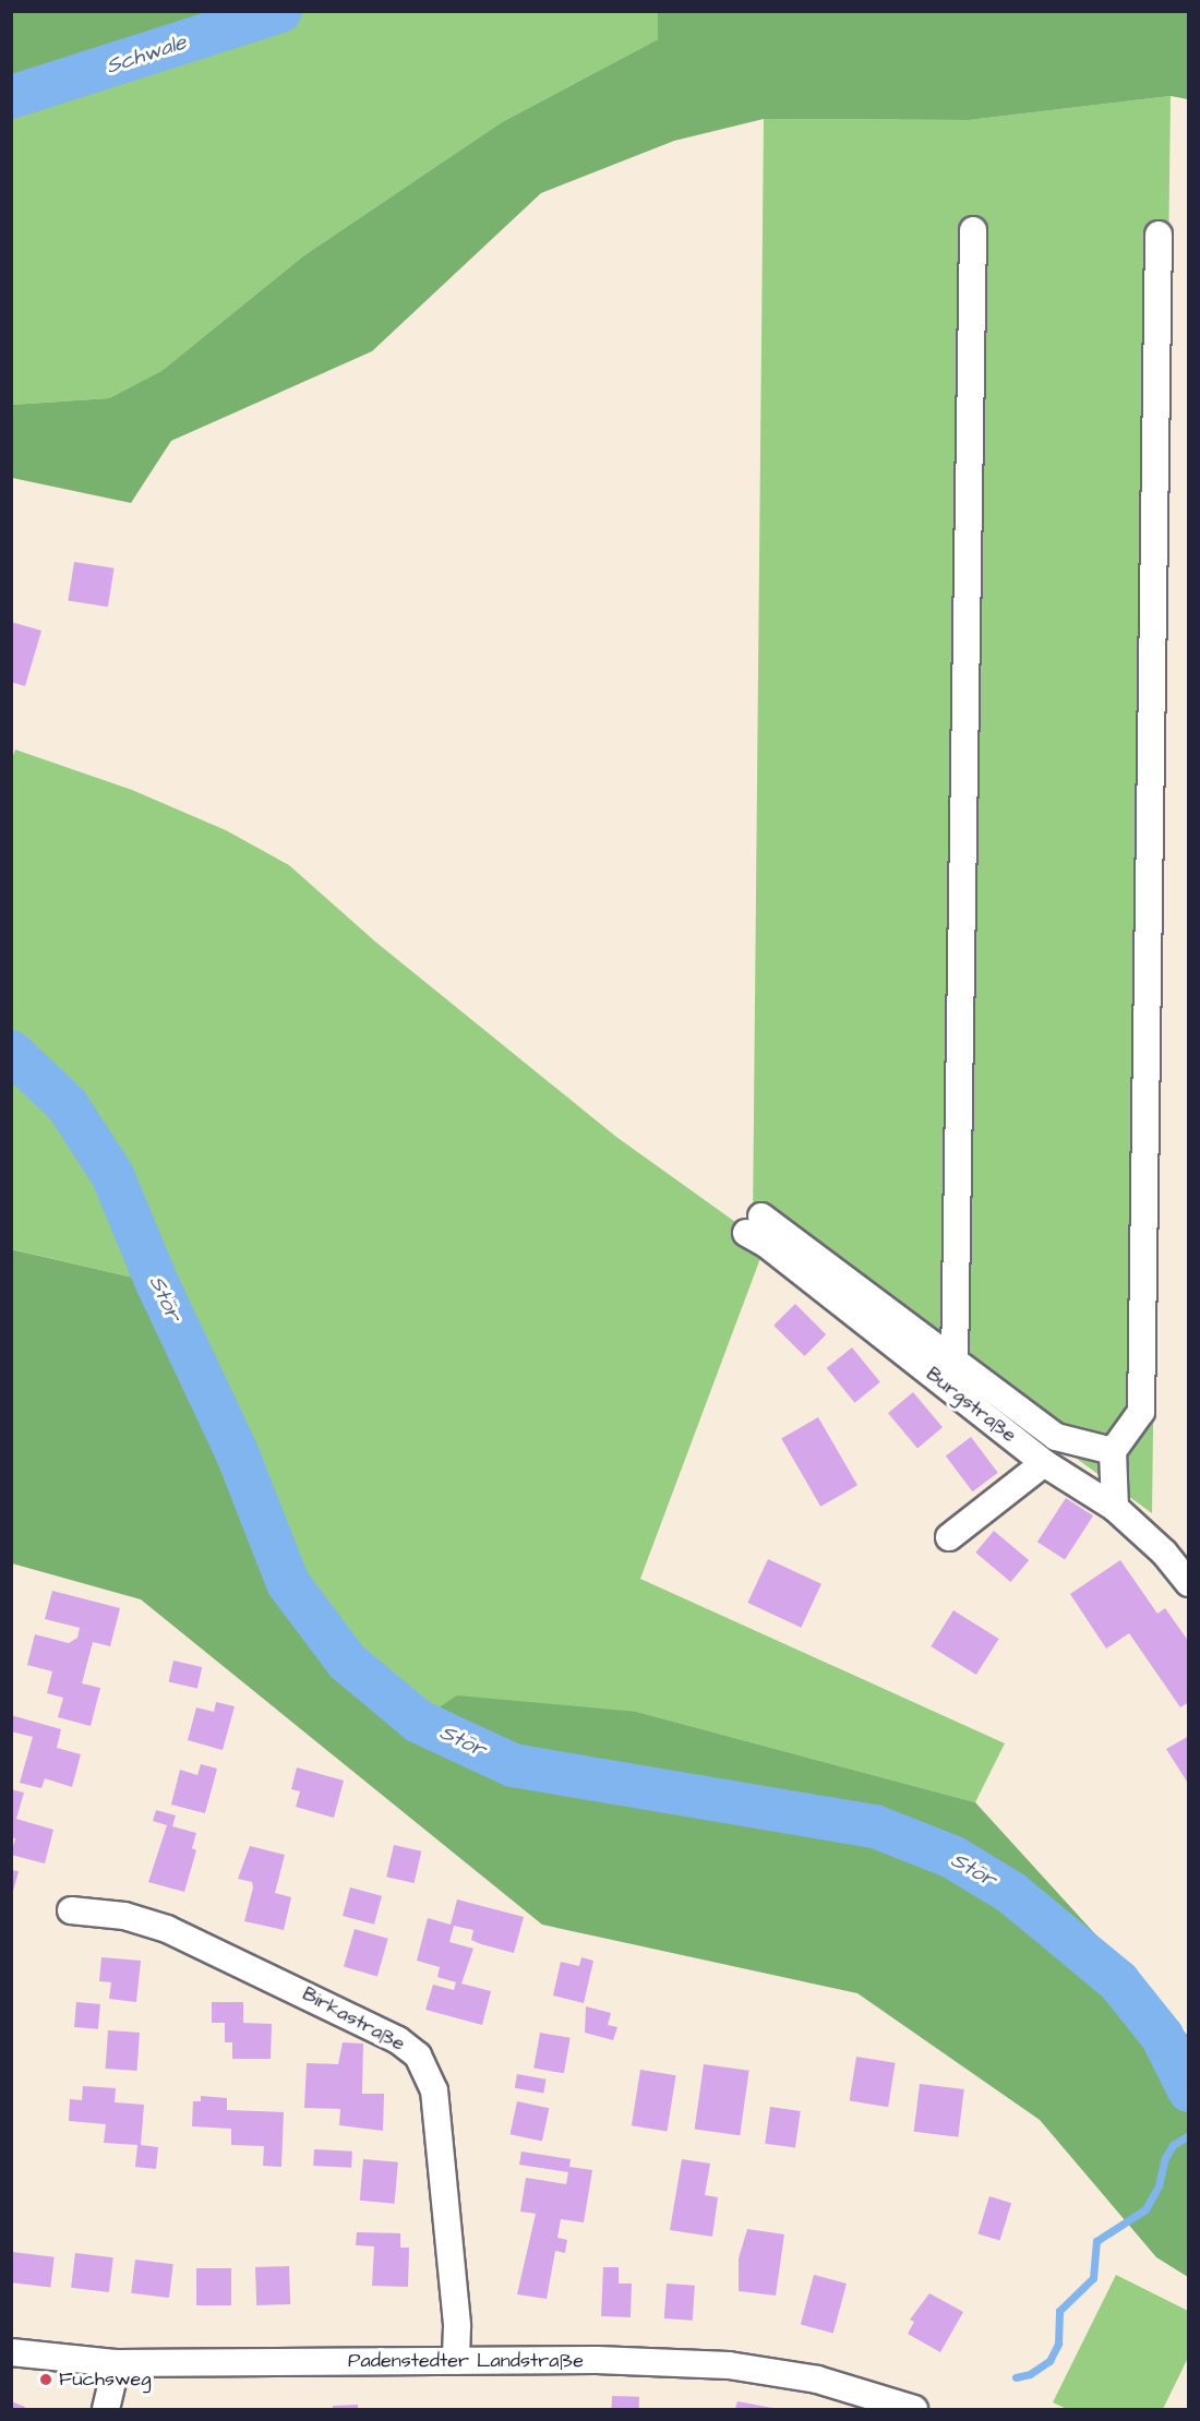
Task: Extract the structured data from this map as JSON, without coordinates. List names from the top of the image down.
{
  "streets": {
    "street": ["Burgstraße", "Birkastraße", "Padenstedter Landstraße"]
  },
  "crossings": [
    ["Birkastraße", "Padenstedter Landstraße"]
  ],
  "water": ["Schwale", "Stör"],
  "places": ["Fuchsweg"]
}
